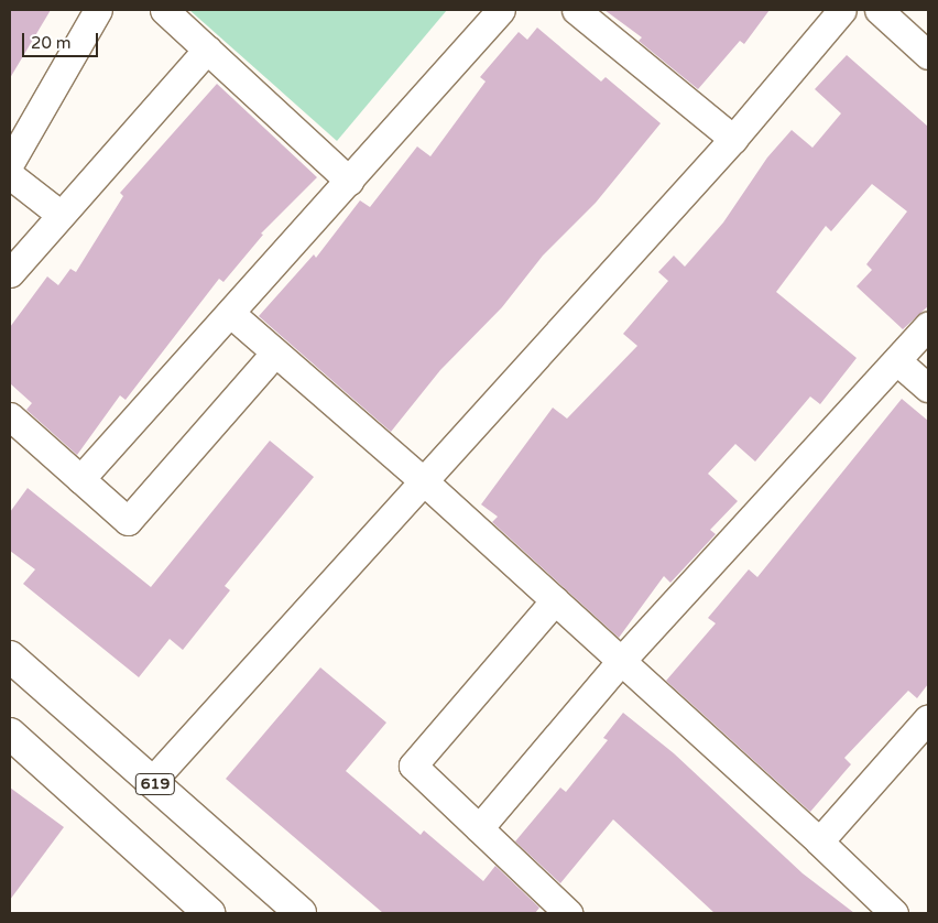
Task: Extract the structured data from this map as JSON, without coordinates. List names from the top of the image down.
{
  "streets": {
    "highway": ["619"]
  },
  "scale_bar": "20 m"
}
